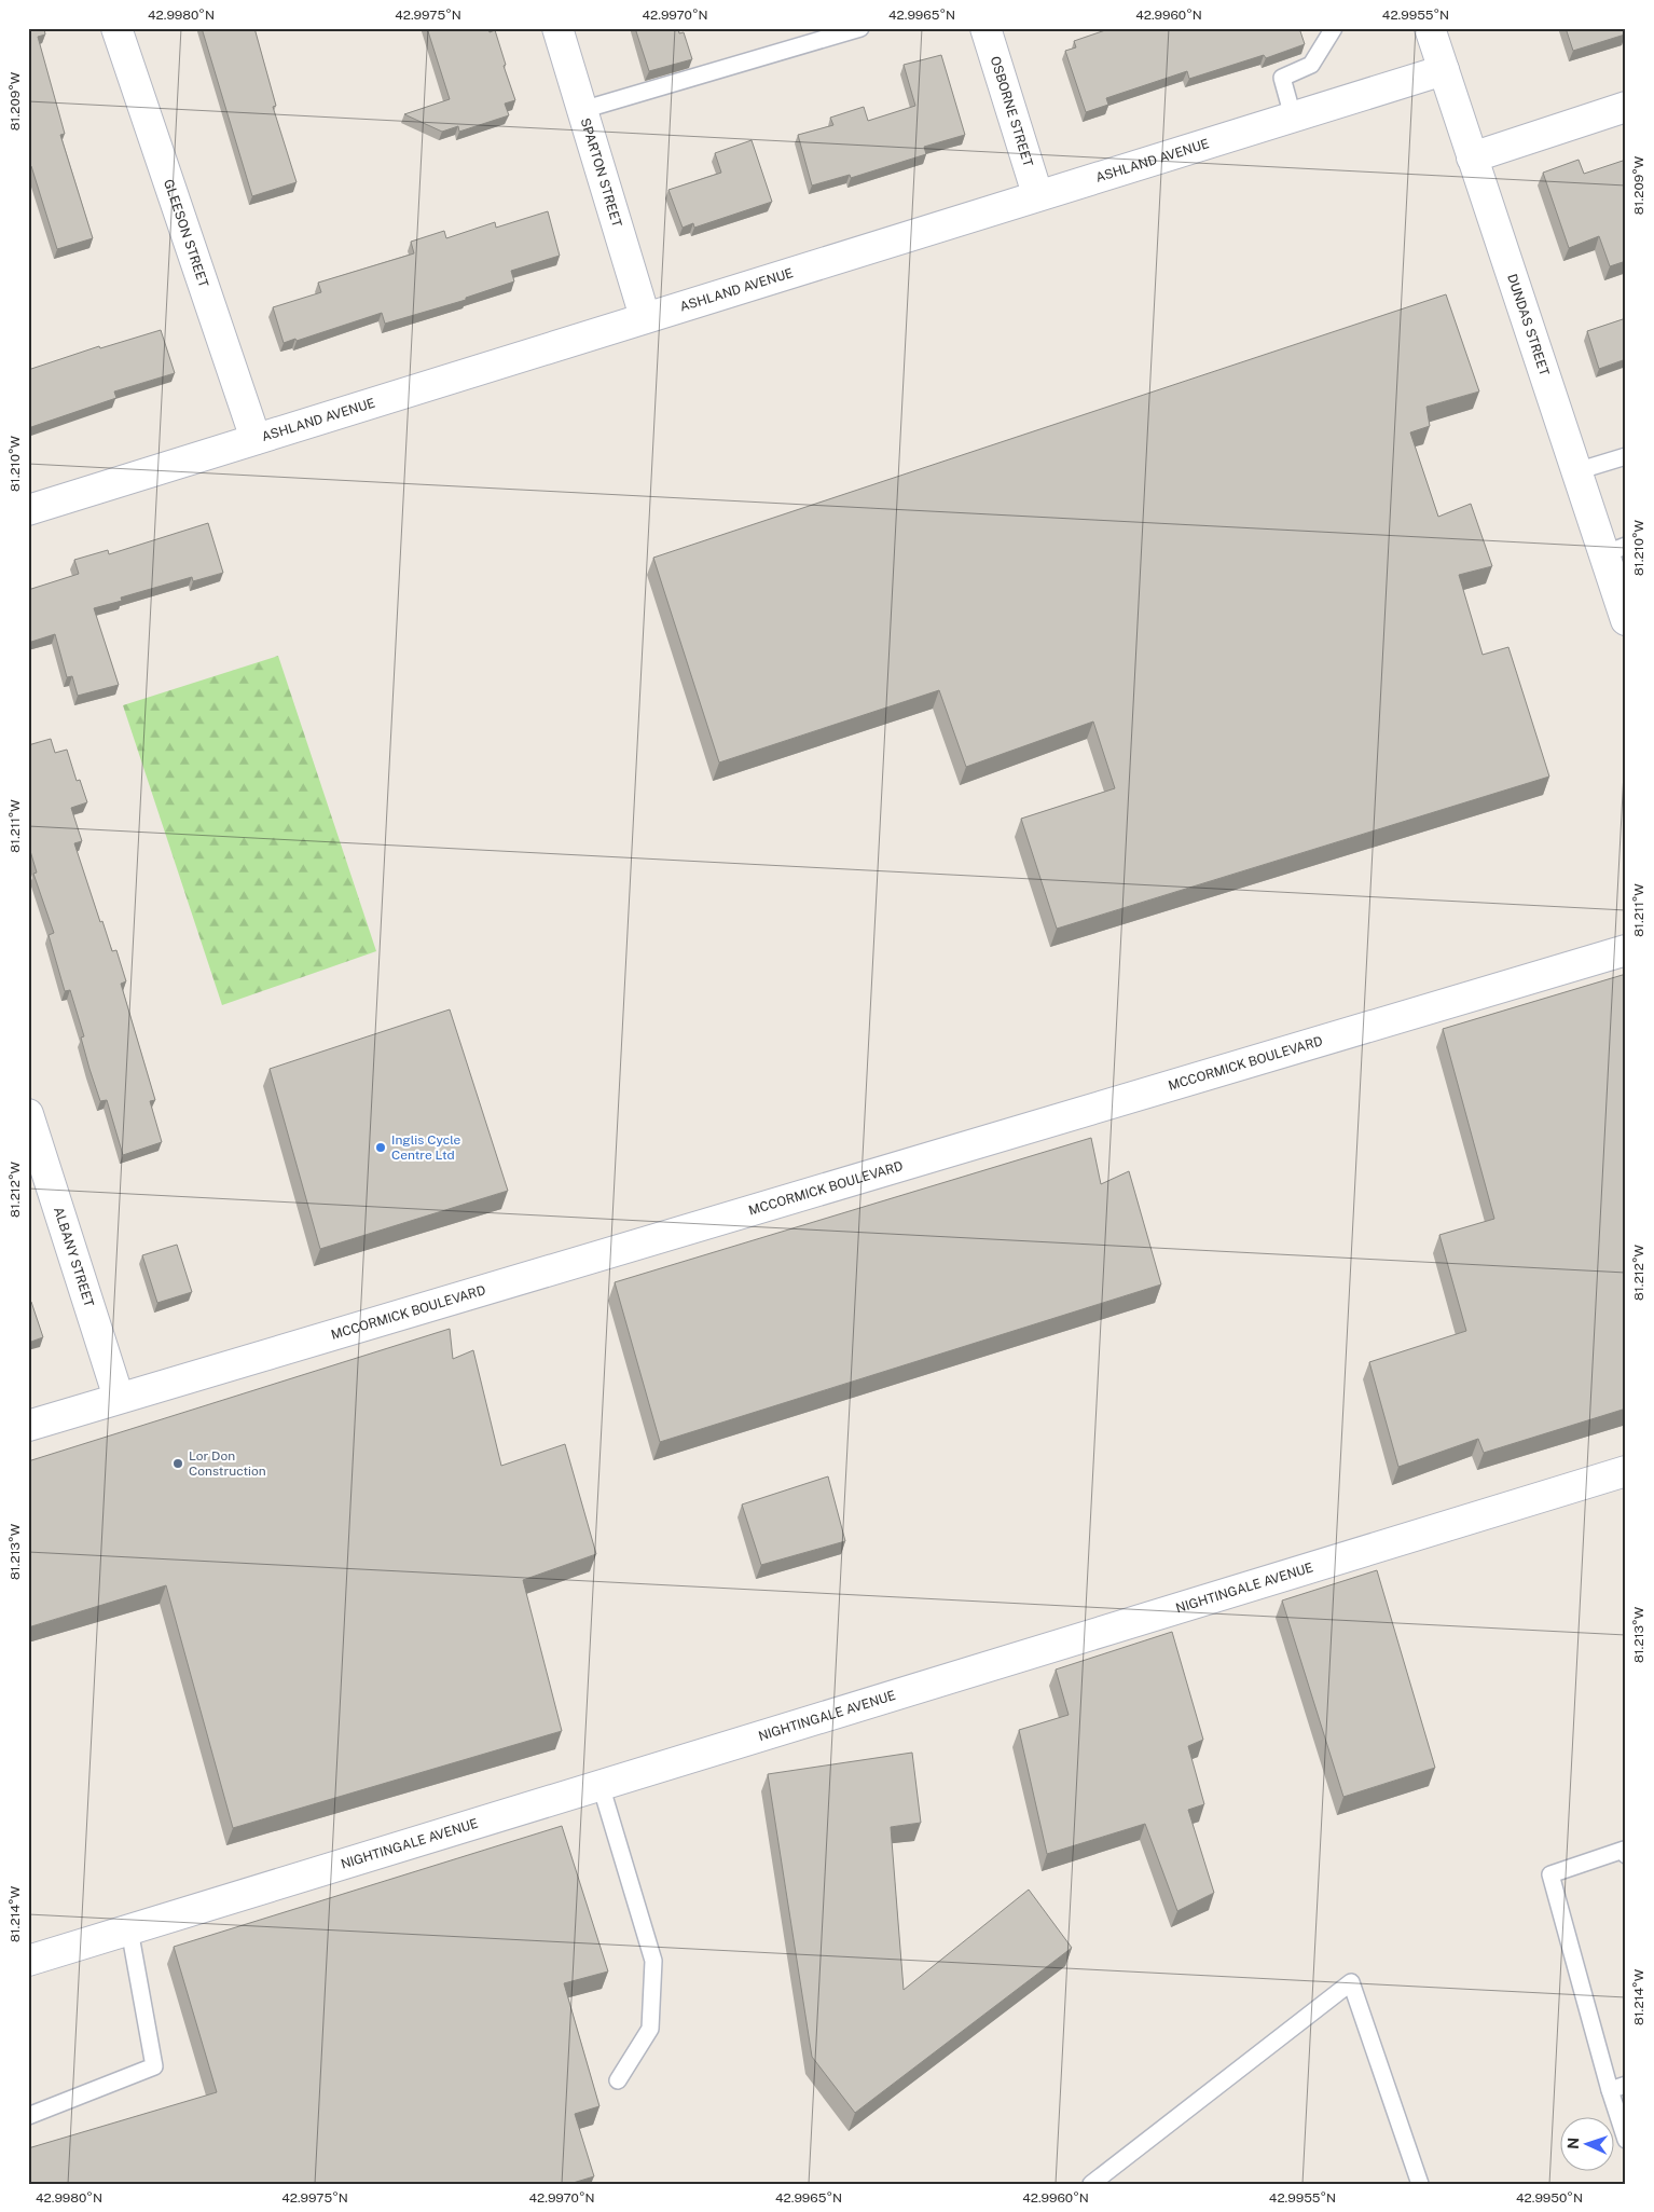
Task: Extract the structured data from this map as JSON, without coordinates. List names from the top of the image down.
{
  "streets": {
    "street": [
      "OSBORNE STREET",
      "ASHLAND AVENUE",
      "SPARTON STREET",
      "GLEESON STREET",
      "DUNDAS STREET",
      "MCCORMICK BOULEVARD",
      "ALBANY STREET",
      "NIGHTINGALE AVENUE"
    ]
  },
  "crossings": [
    ["OSBORNE STREET", "ASHLAND AVENUE"],
    ["ASHLAND AVENUE", "SPARTON STREET"],
    ["ASHLAND AVENUE", "GLEESON STREET"],
    ["ASHLAND AVENUE", "DUNDAS STREET"],
    ["MCCORMICK BOULEVARD", "ALBANY STREET"]
  ],
  "places": ["Inglis Cycle Centre Ltd", "Lor Don Construction"],
  "north": "left",
  "coordinates": [
    "42.9980°N",
    "42.9975°N",
    "42.9970°N",
    "42.9965°N",
    "42.9960°N",
    "42.9955°N",
    "81.209°W",
    "81.210°W",
    "81.211°W",
    "81.212°W",
    "81.213°W",
    "81.214°W",
    "42.9950°N"
  ]
}
